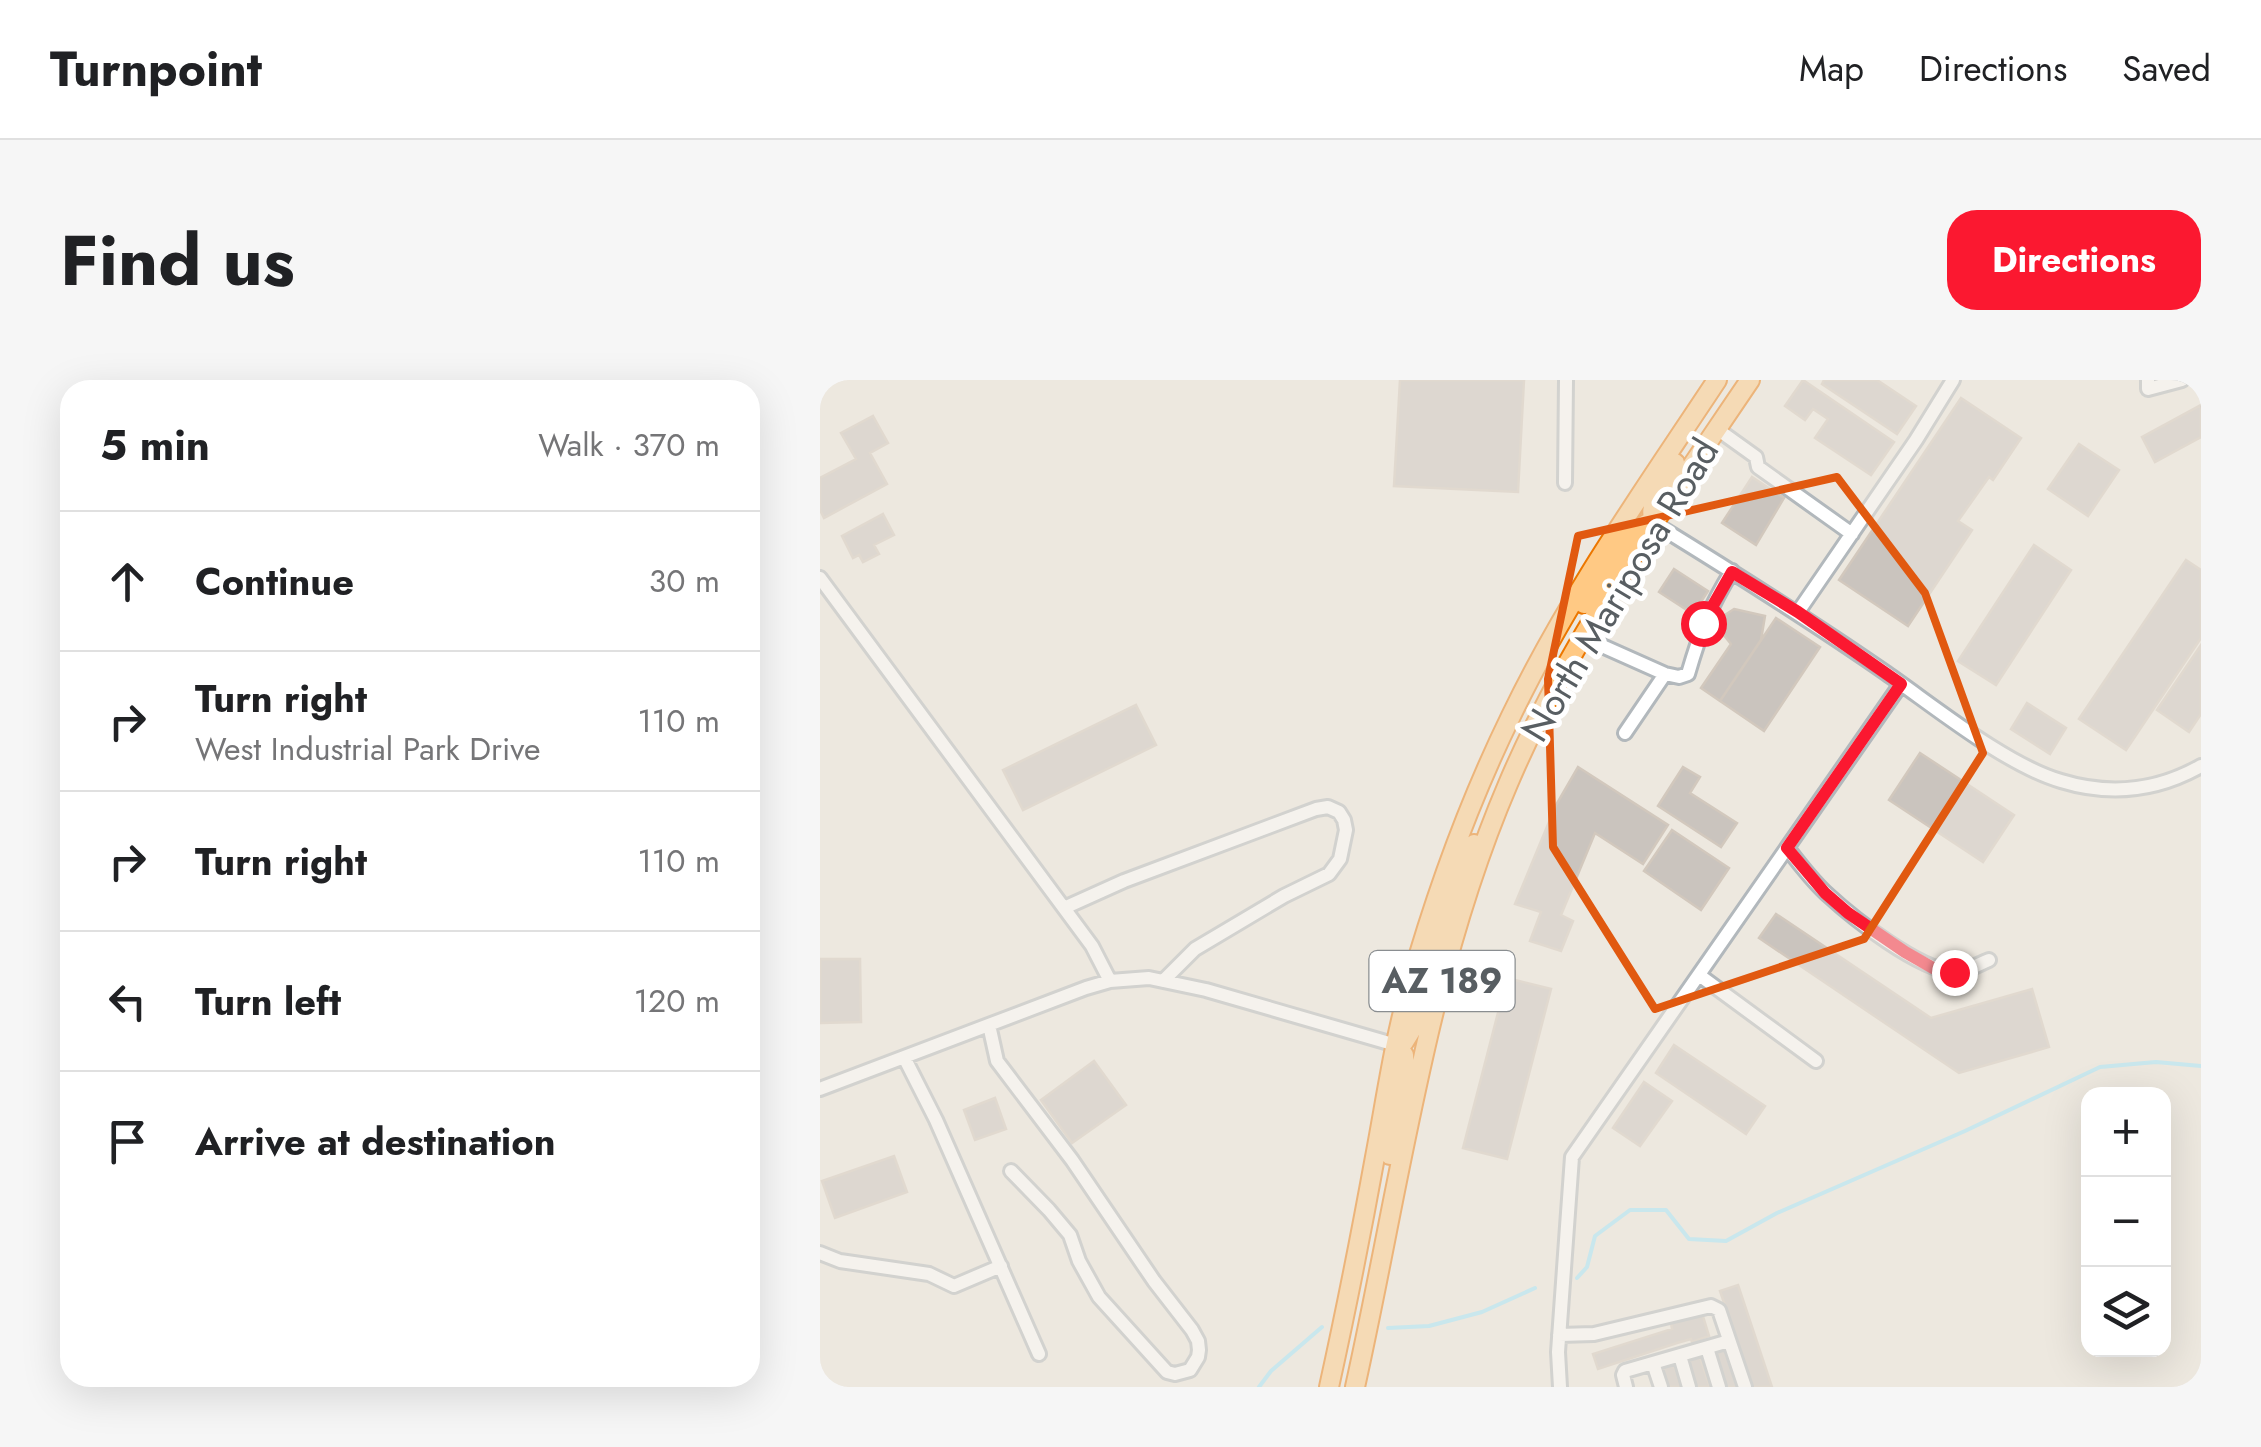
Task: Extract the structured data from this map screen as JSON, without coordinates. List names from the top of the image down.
{
  "streets": {
    "highway": ["North Mariposa Road", "AZ 189"]
  },
  "page": {
    "header": "Turnpoint",
    "nav": ["Map", "Directions", "Saved"],
    "title": "Find us",
    "buttons": "Directions",
    "heading": ["5 min", "Walk · 370 m"],
    "list": [
      ["Continue", "30 m"],
      ["Turn right", "West Industrial Park Drive", "110 m"],
      ["Turn right", "110 m"],
      ["Turn left", "120 m"],
      "Arrive at destination"
    ],
    "map_buttons": ["+", "−"]
  }
}
